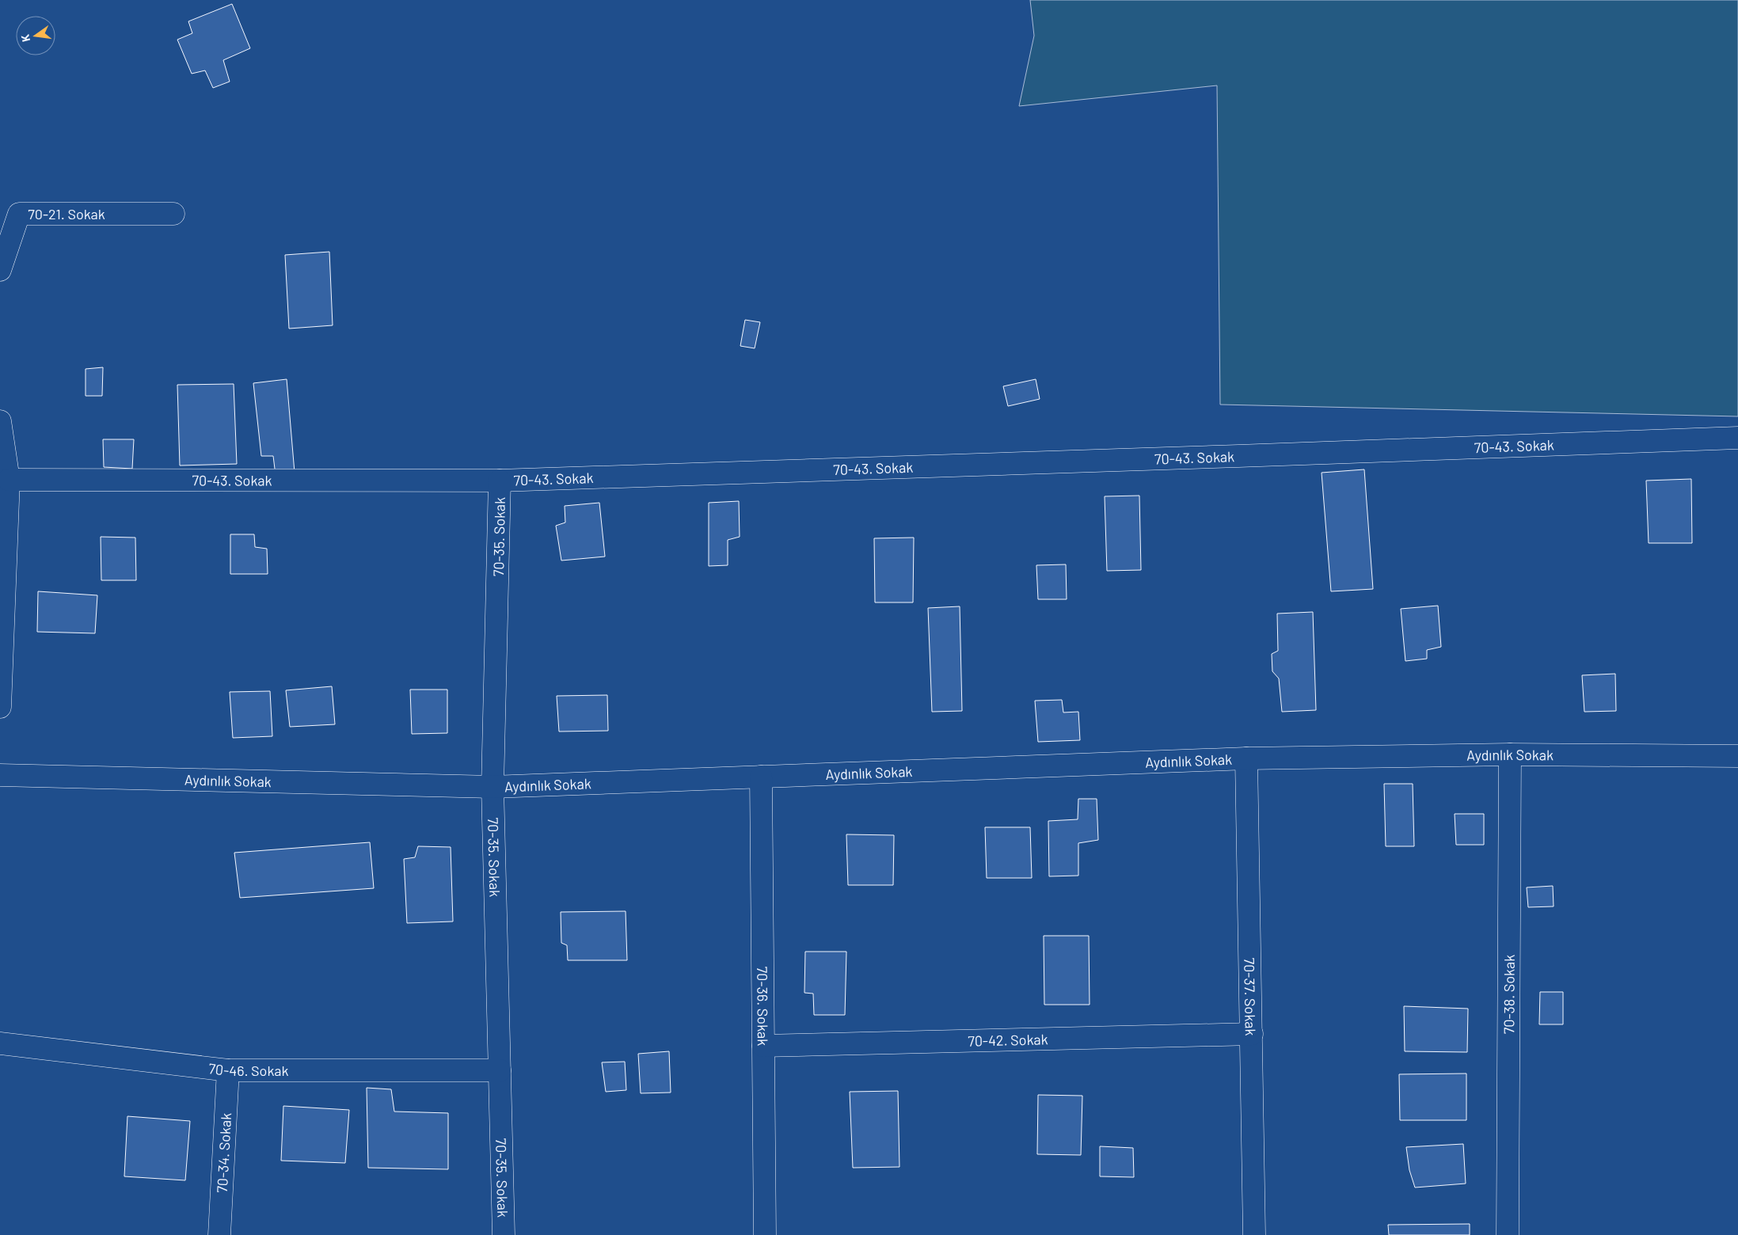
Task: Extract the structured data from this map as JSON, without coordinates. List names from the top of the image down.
{
  "streets": {
    "street": [
      "70-21. Sokak",
      "70-43. Sokak",
      "70-35. Sokak",
      "Aydınlık Sokak",
      "70-38. Sokak",
      "70-37. Sokak",
      "70-36. Sokak",
      "70-42. Sokak",
      "70-46. Sokak",
      "70-34. Sokak"
    ]
  },
  "crossings": [
    ["70-43. Sokak", "70-35. Sokak"],
    ["70-35. Sokak", "Aydınlık Sokak"],
    ["70-35. Sokak", "70-46. Sokak"],
    ["Aydınlık Sokak", "70-38. Sokak"],
    ["Aydınlık Sokak", "70-37. Sokak"],
    ["Aydınlık Sokak", "70-36. Sokak"],
    ["70-37. Sokak", "70-42. Sokak"],
    ["70-36. Sokak", "70-42. Sokak"],
    ["70-46. Sokak", "70-34. Sokak"]
  ],
  "north": "left"
}
